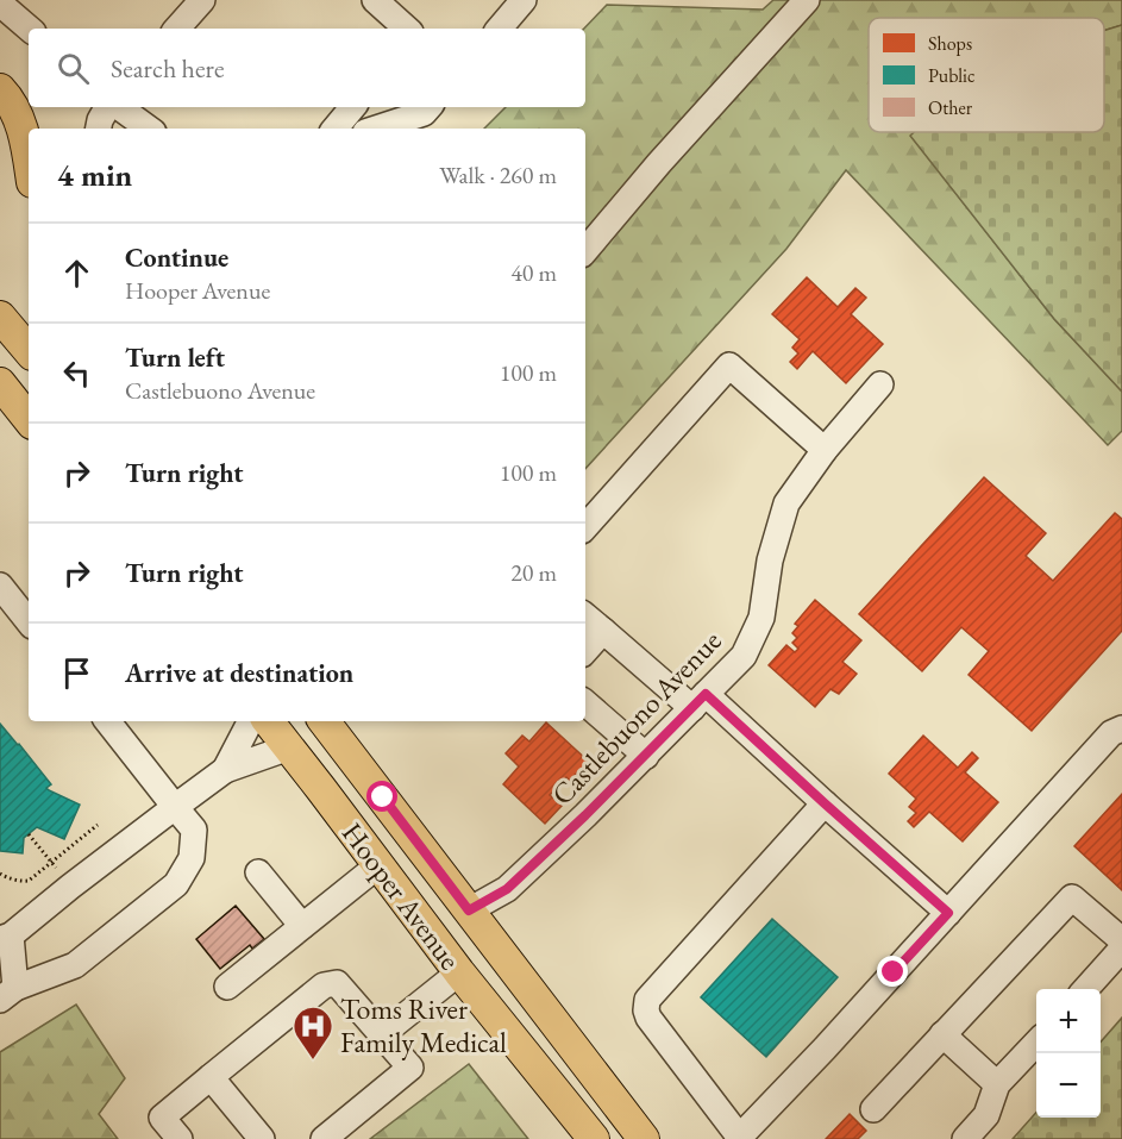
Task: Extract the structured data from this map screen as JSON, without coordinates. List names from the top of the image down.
{
  "streets": {
    "main road": ["Hooper Avenue"],
    "lane": ["Castlebuono Avenue"]
  },
  "crossings": [
    ["Castlebuono Avenue", "Hooper Avenue"]
  ],
  "places": {
    "hospital": ["Toms River Family Medical"]
  },
  "legend": ["Shops", "Public", "Other"],
  "page": {
    "search": "Search here",
    "heading": ["4 min", "Walk · 260 m"],
    "list": [
      ["Continue", "Hooper Avenue", "40 m"],
      ["Turn left", "Castlebuono Avenue", "100 m"],
      ["Turn right", "100 m"],
      ["Turn right", "20 m"],
      "Arrive at destination"
    ],
    "map_buttons": ["+", "−"]
  }
}
